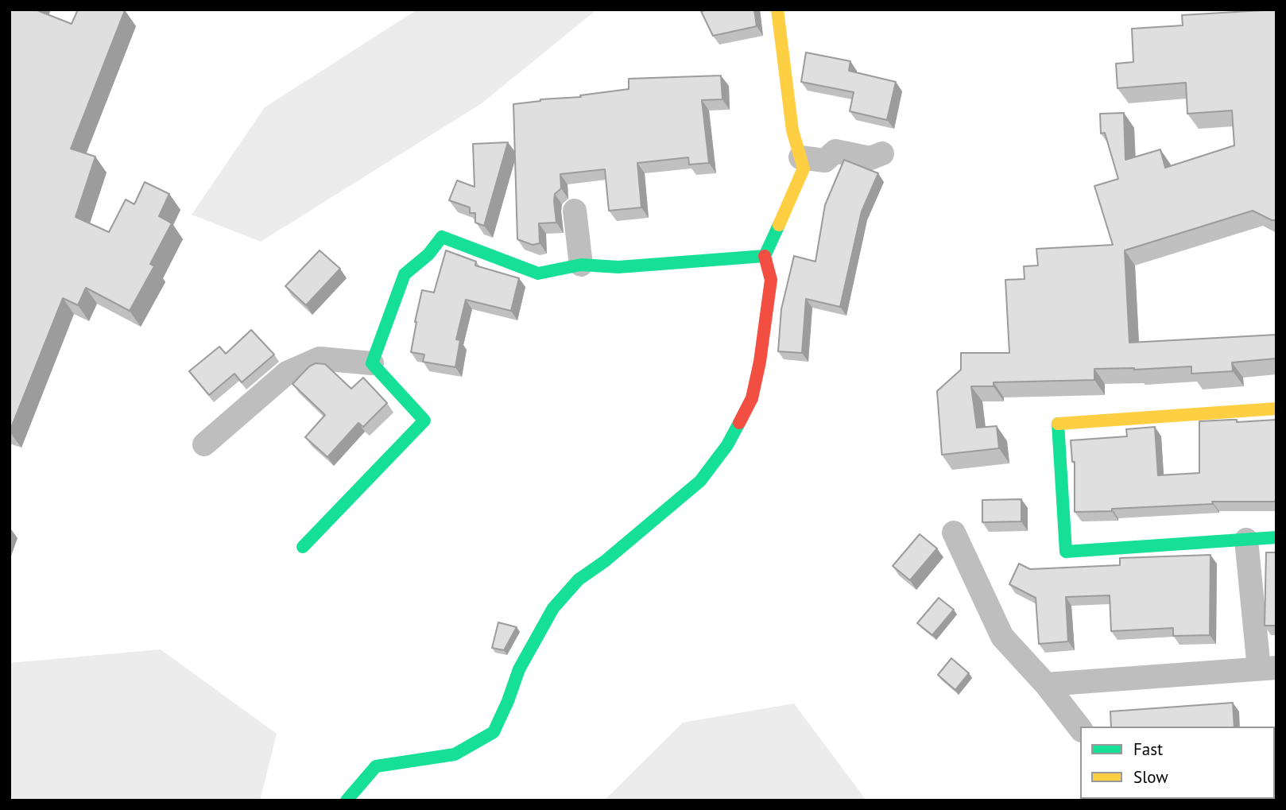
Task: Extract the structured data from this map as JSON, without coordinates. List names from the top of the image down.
{
  "legend": ["Fast", "Slow"]
}
